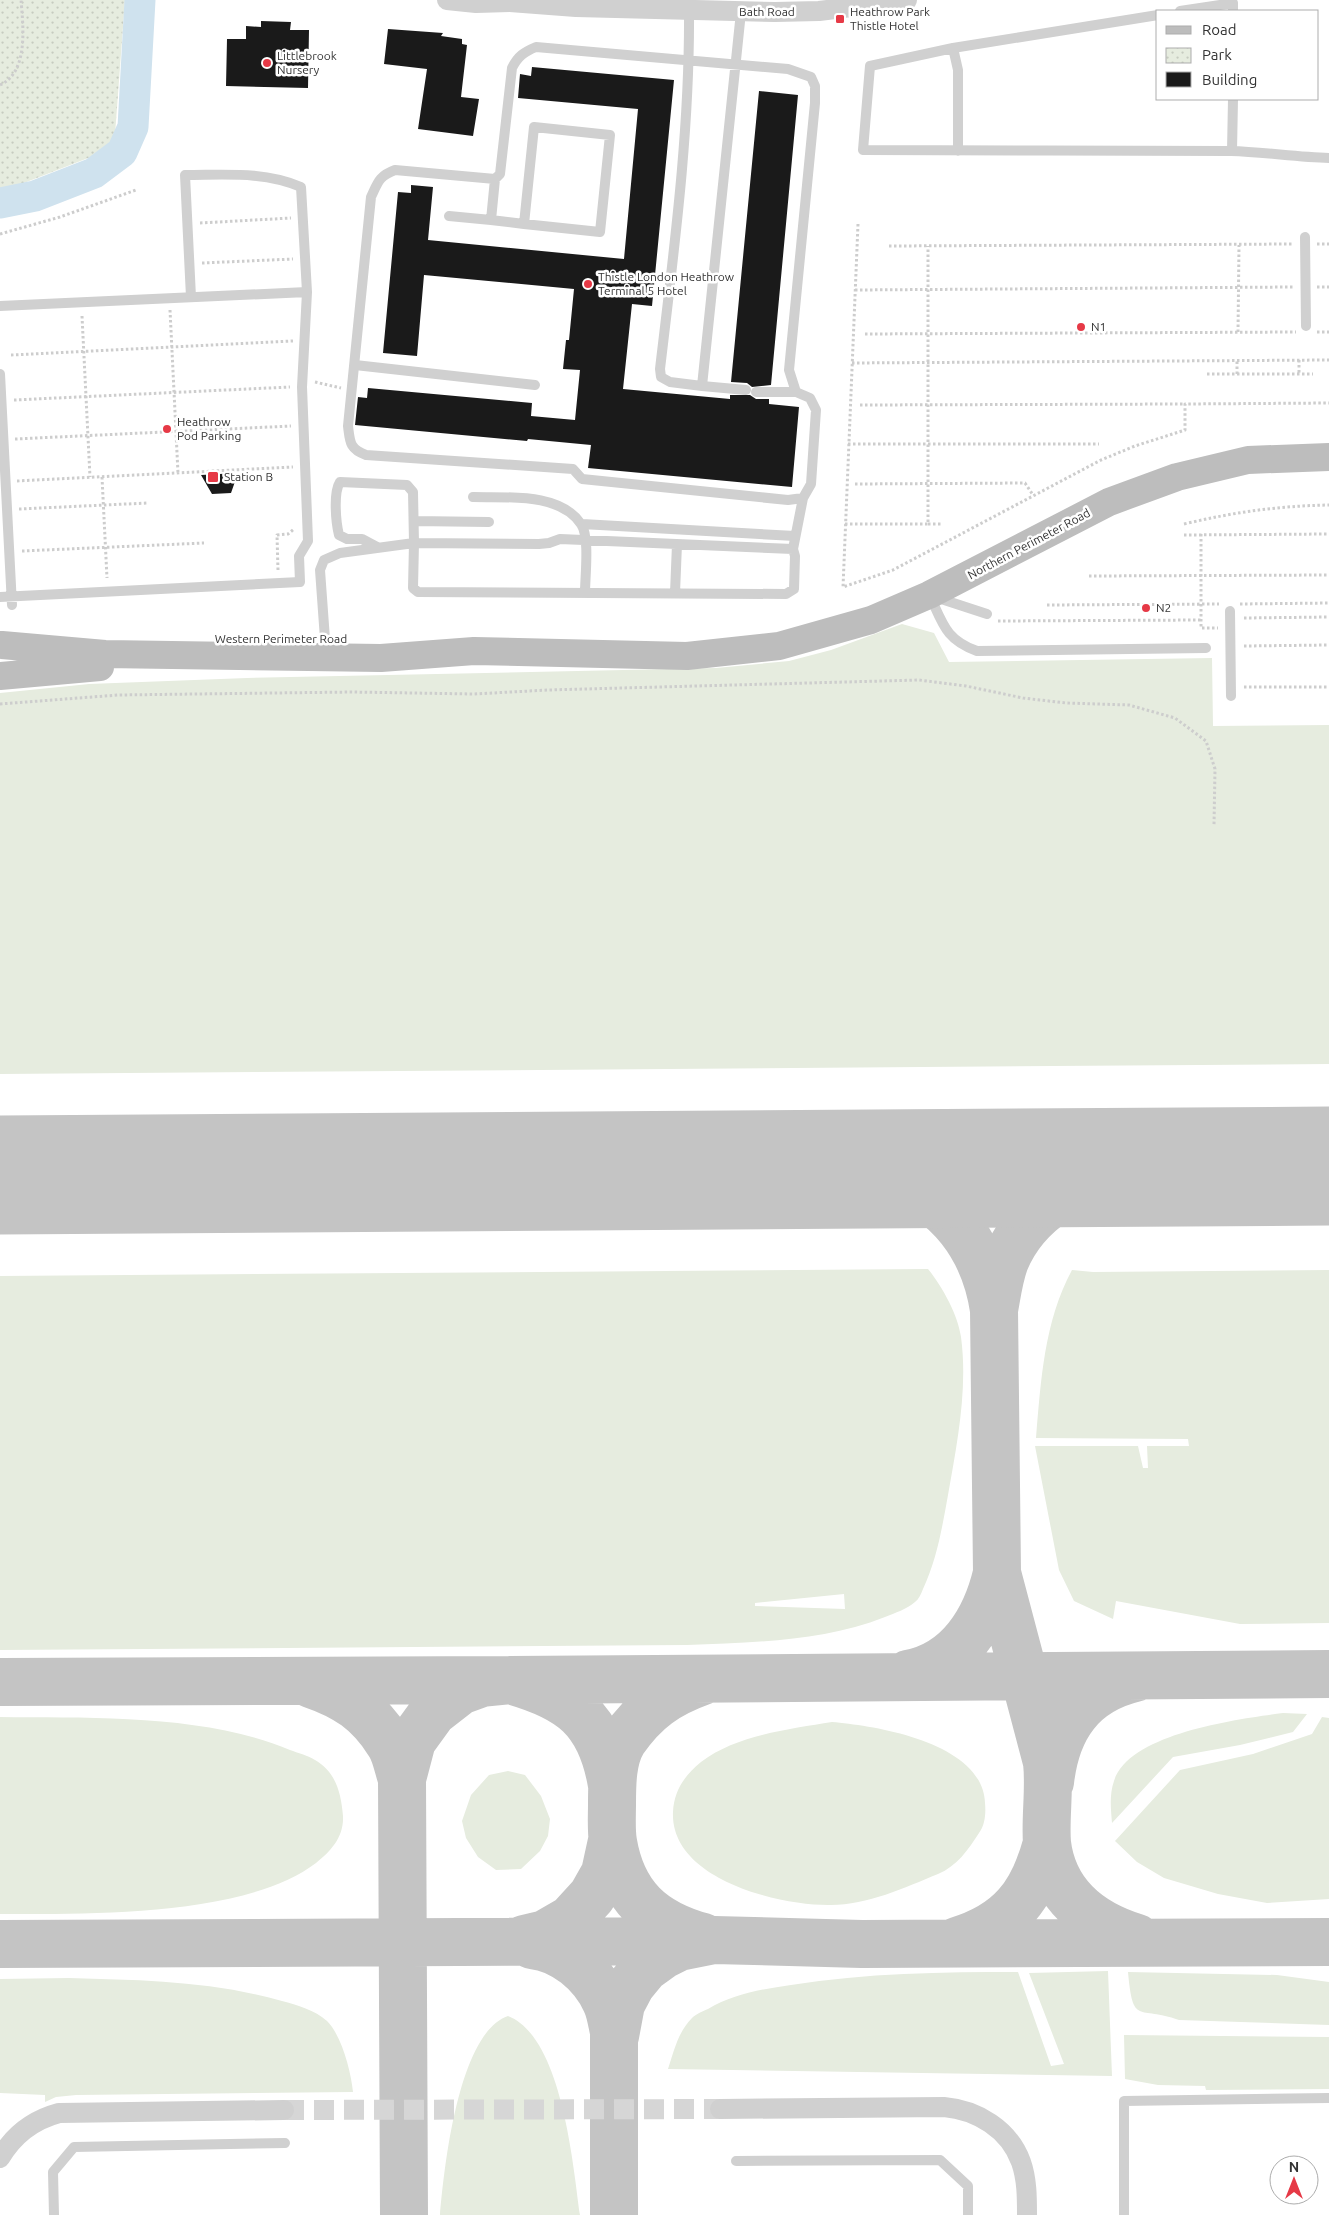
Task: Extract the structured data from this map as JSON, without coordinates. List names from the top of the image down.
{
  "streets": {
    "street": ["Bath Road", "Northern Perimeter Road", "Western Perimeter Road"]
  },
  "crossings": [
    ["Northern Perimeter Road", "Western Perimeter Road"]
  ],
  "places": {
    "transit": ["Heathrow Park Thistle Hotel", "Station B"],
    "other": [
      "Littlebrook Nursery",
      "Thistle London Heathrow Terminal 5 Hotel",
      "N1",
      "Heathrow Pod Parking",
      "N2"
    ]
  },
  "legend": ["Road", "Park", "Building"],
  "north": "top"
}
